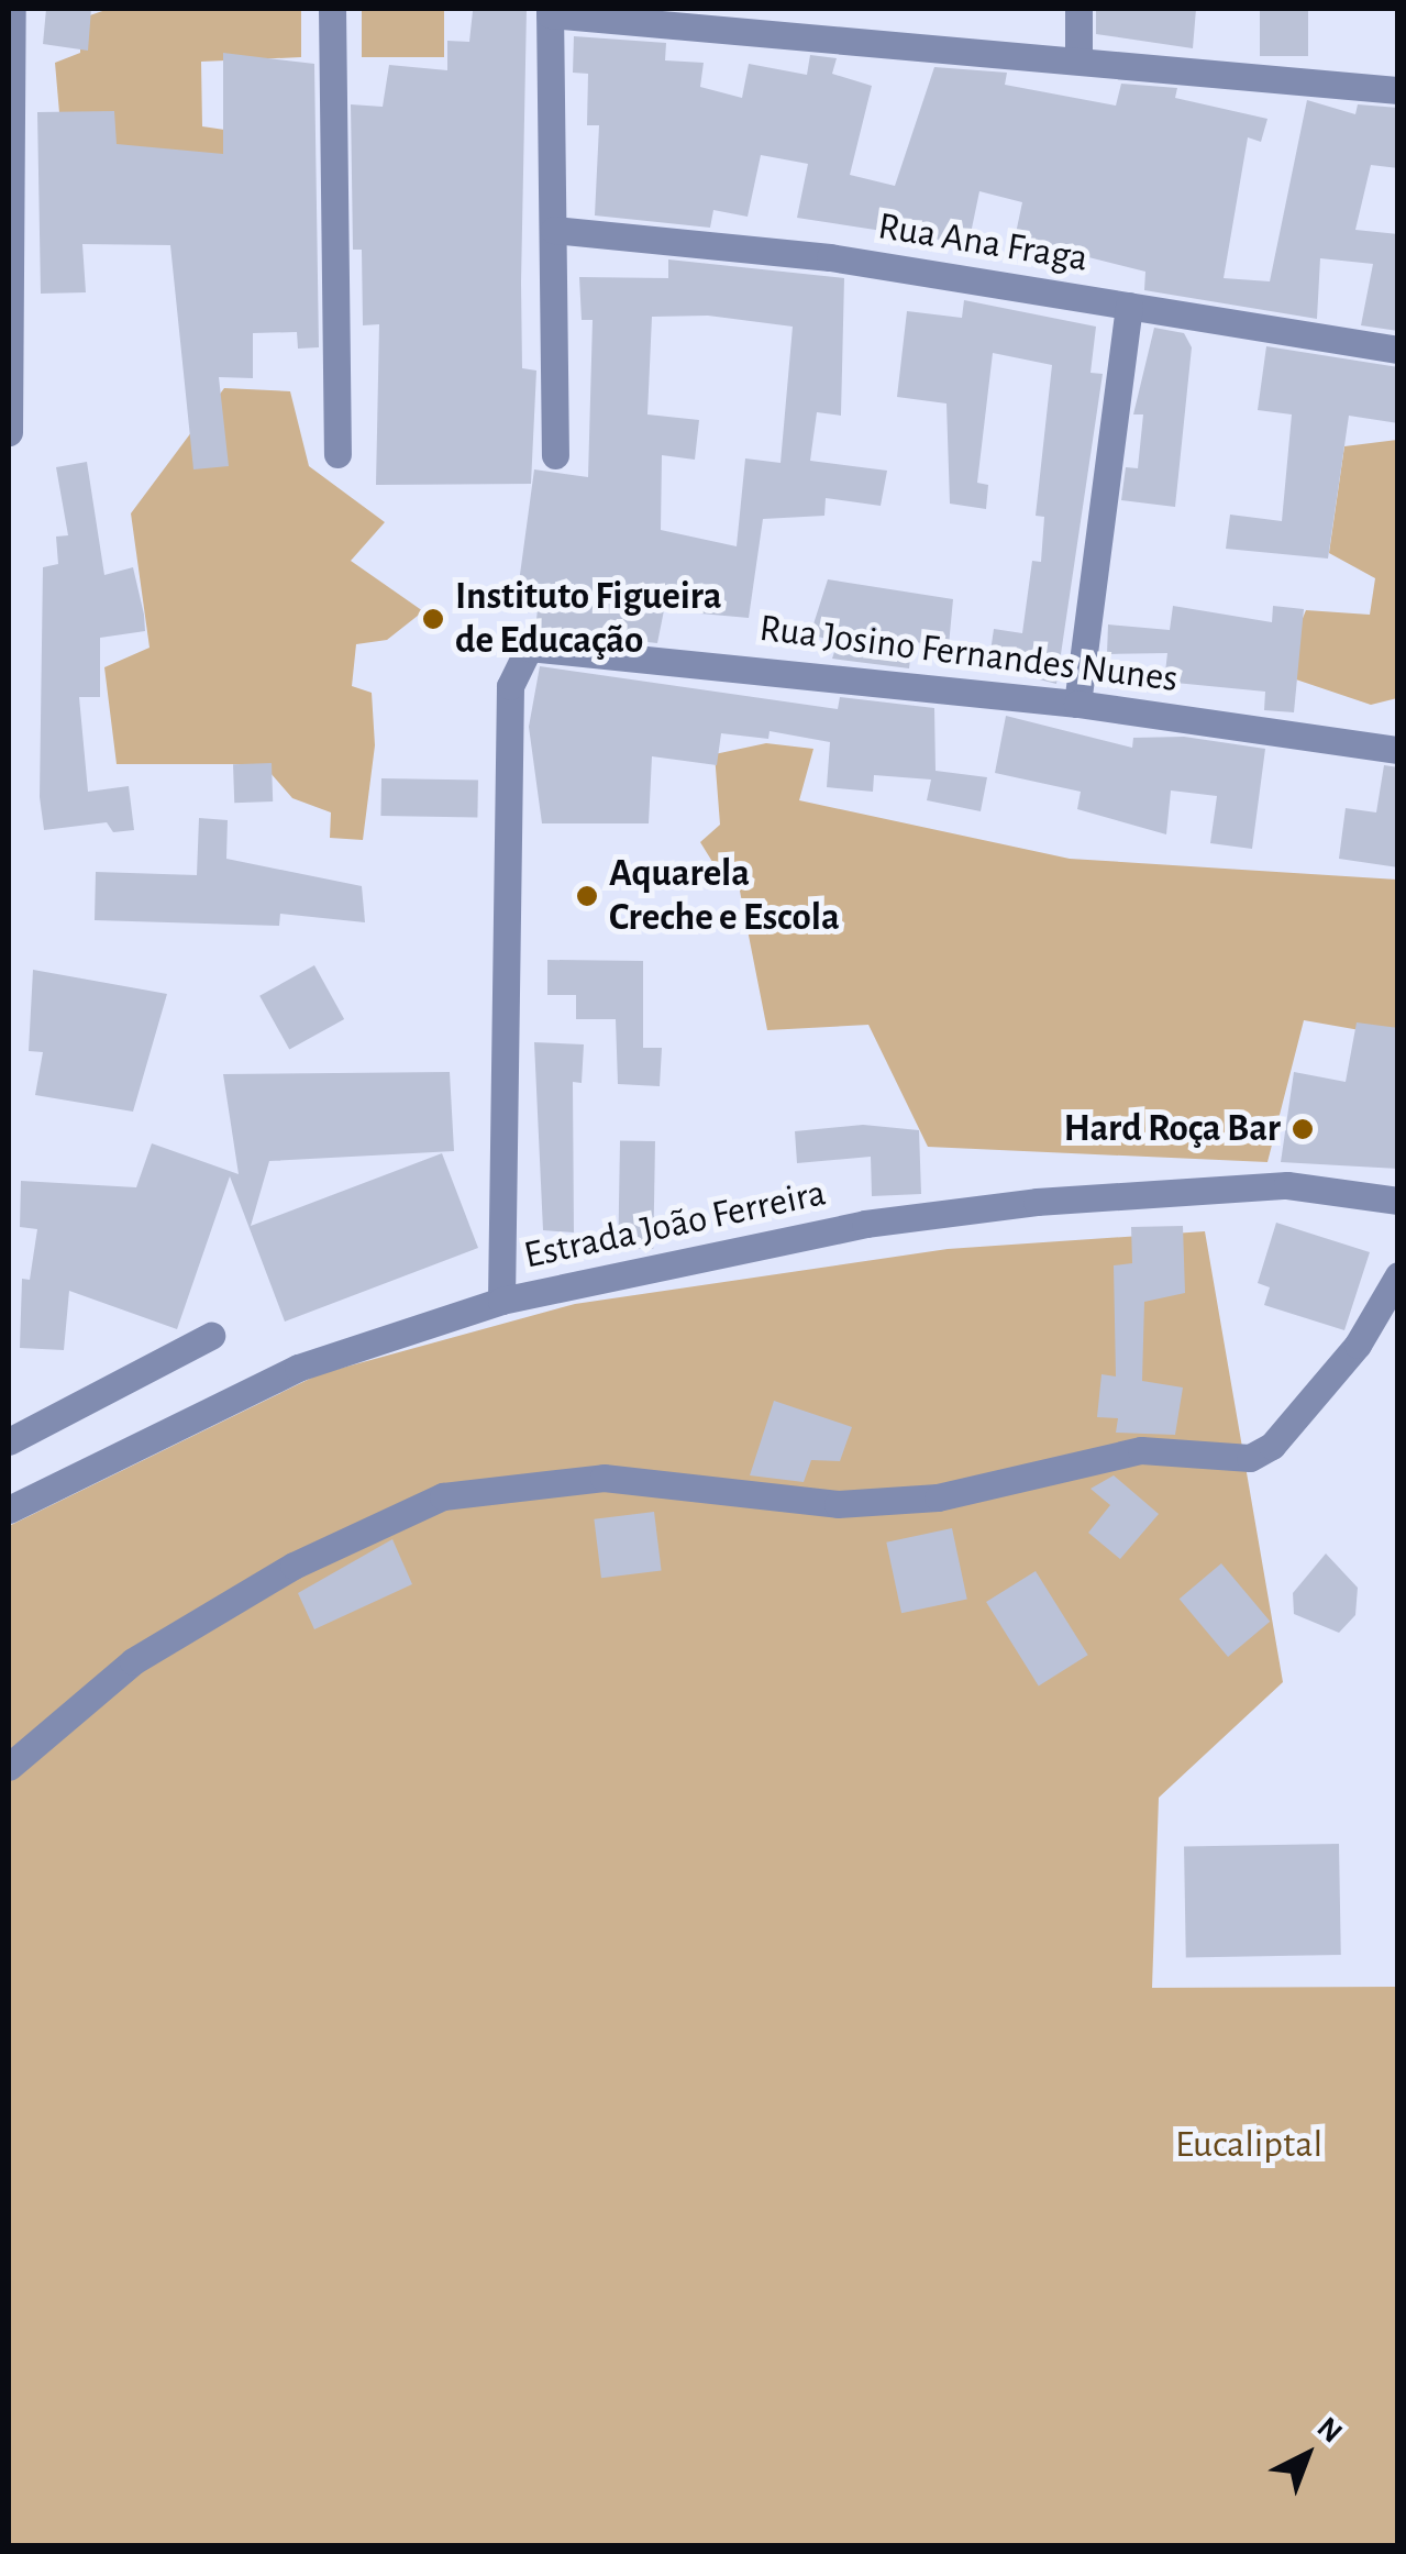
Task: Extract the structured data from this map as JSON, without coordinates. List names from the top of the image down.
{
  "streets": {
    "street": ["Rua Ana Fraga", "Rua Josino Fernandes Nunes", "Estrada João Ferreira"]
  },
  "crossings": [
    ["Rua Josino Fernandes Nunes", "Estrada João Ferreira"]
  ],
  "parks": ["Eucaliptal"],
  "places": ["Instituto Figueira de Educação", "Aquarela Creche e Escola", "Hard Roça Bar"],
  "north": "top right"
}
